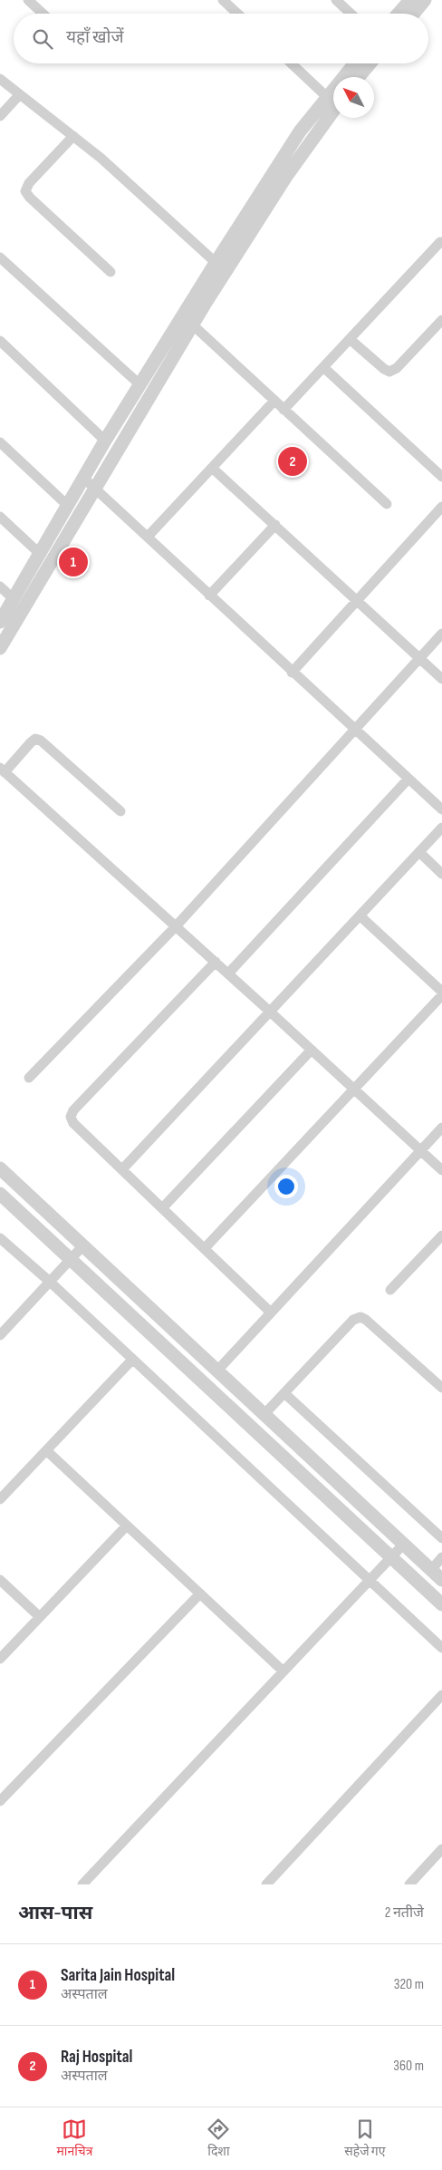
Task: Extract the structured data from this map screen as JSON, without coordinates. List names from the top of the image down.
{
  "north": "top left",
  "page": {
    "search": "यहाँ खोजें",
    "pins": ["2", "1"],
    "heading": ["आस-पास", "2 नतीजे"],
    "list": [
      {
        "mark": "1",
        "name": "Sarita Jain Hospital",
        "note": "अस्पताल",
        "value": "320 m"
      },
      {
        "mark": "2",
        "name": "Raj Hospital",
        "note": "अस्पताल",
        "value": "360 m"
      }
    ],
    "nav": ["मानचित्र", "दिशा", "सहेजे गए"]
  }
}
